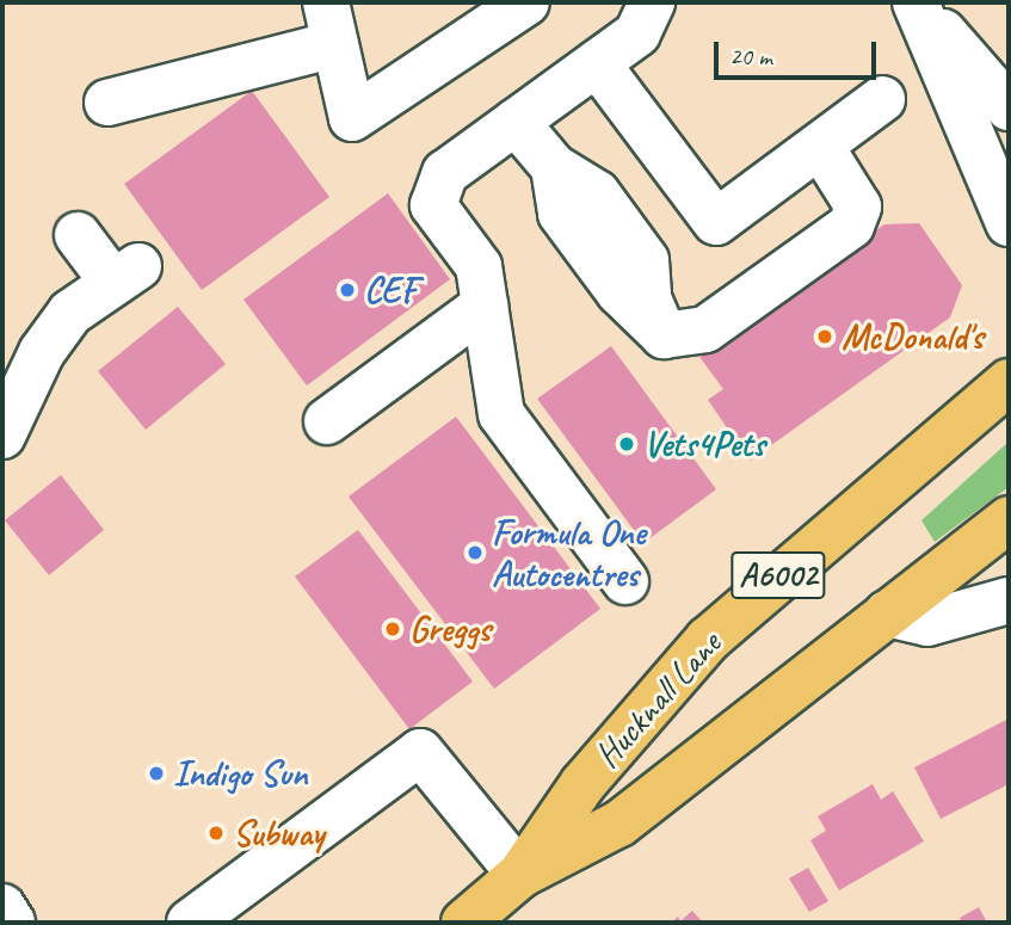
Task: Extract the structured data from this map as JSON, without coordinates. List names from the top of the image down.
{
  "streets": {
    "main road": ["A6002", "Hucknall Lane"]
  },
  "places": [
    "CEF",
    "McDonald's",
    "Vets4Pets",
    "Formula One Autocentres",
    "Greggs",
    "Indigo Sun",
    "Subway"
  ],
  "scale_bar": "20 m"
}
